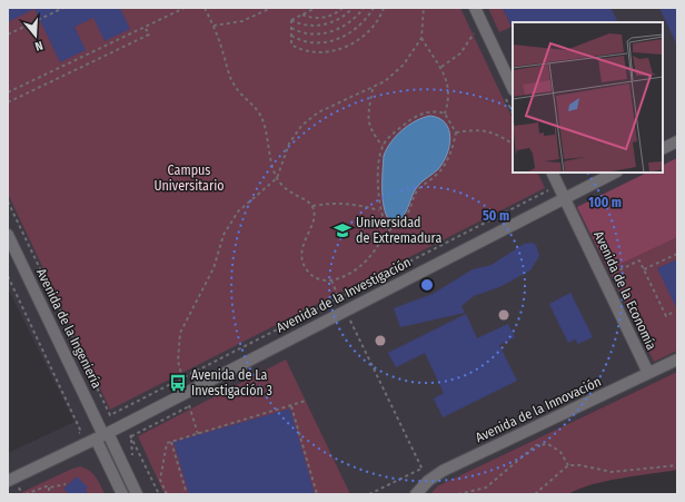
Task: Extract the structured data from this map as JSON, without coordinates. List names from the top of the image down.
{
  "streets": {
    "street": [
      "Avenida de la Economía",
      "Avenida de la Investigación",
      "Avenida de la Ingeniería",
      "Avenida de la Innovación"
    ]
  },
  "crossings": [
    ["Avenida de la Economía", "Avenida de la Investigación"],
    ["Avenida de la Economía", "Avenida de la Innovación"],
    ["Avenida de la Investigación", "Avenida de la Ingeniería"]
  ],
  "parks": ["Campus Universitario"],
  "places": {
    "school or university": ["Universidad de Extremadura"],
    "bus stop": ["Avenida de La Investigación 3"]
  },
  "north": "bottom",
  "rings": ["100 m", "50 m"]
}
